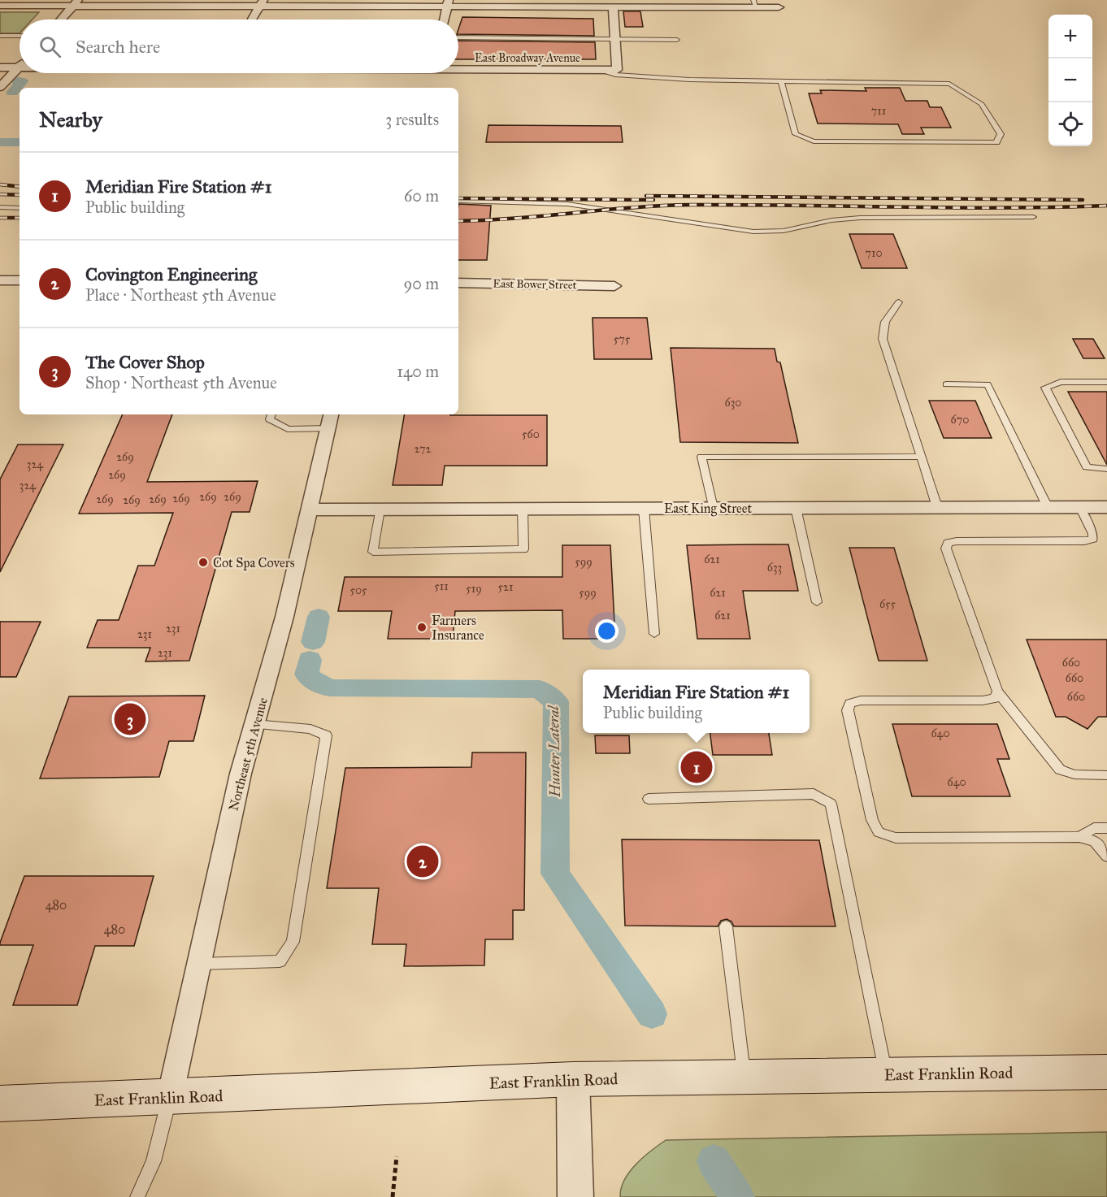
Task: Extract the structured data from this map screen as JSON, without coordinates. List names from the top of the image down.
{
  "streets": {
    "main road": ["East Franklin Road"],
    "street": [
      "East Broadway Avenue",
      "East Bower Street",
      "East King Street",
      "Northeast 5th Avenue"
    ]
  },
  "crossings": [
    ["East King Street", "Northeast 5th Avenue"],
    ["Northeast 5th Avenue", "East Franklin Road"]
  ],
  "water": ["Hunter Lateral"],
  "places": ["Cot Spa Covers", "Farmers Insurance"],
  "house_numbers": [
    "711",
    "710",
    "575",
    "630",
    "670",
    "560",
    "272",
    "269",
    "324",
    "269",
    "324",
    "269",
    "269",
    "269",
    "269",
    "269",
    "269",
    "621",
    "599",
    "633",
    "511",
    "521",
    "519",
    "505",
    "599",
    "621",
    "655",
    "621",
    "231",
    "231",
    "231",
    "660",
    "660",
    "660",
    "640",
    "640",
    "480",
    "480"
  ],
  "page": {
    "map_buttons": ["+", "−"],
    "search": "Search here",
    "heading": ["Nearby", "3 results"],
    "list": [
      {
        "mark": "1",
        "name": "Meridian Fire Station #1",
        "note": "Public building",
        "value": "60 m"
      },
      {
        "mark": "2",
        "name": "Covington Engineering",
        "note": "Place · Northeast 5th Avenue",
        "value": "90 m"
      },
      {
        "mark": "3",
        "name": "The Cover Shop",
        "note": "Shop · Northeast 5th Avenue",
        "value": "140 m"
      }
    ],
    "popup": ["Meridian Fire Station #1", "Public building"],
    "pins": ["3", "1", "2"]
  }
}
